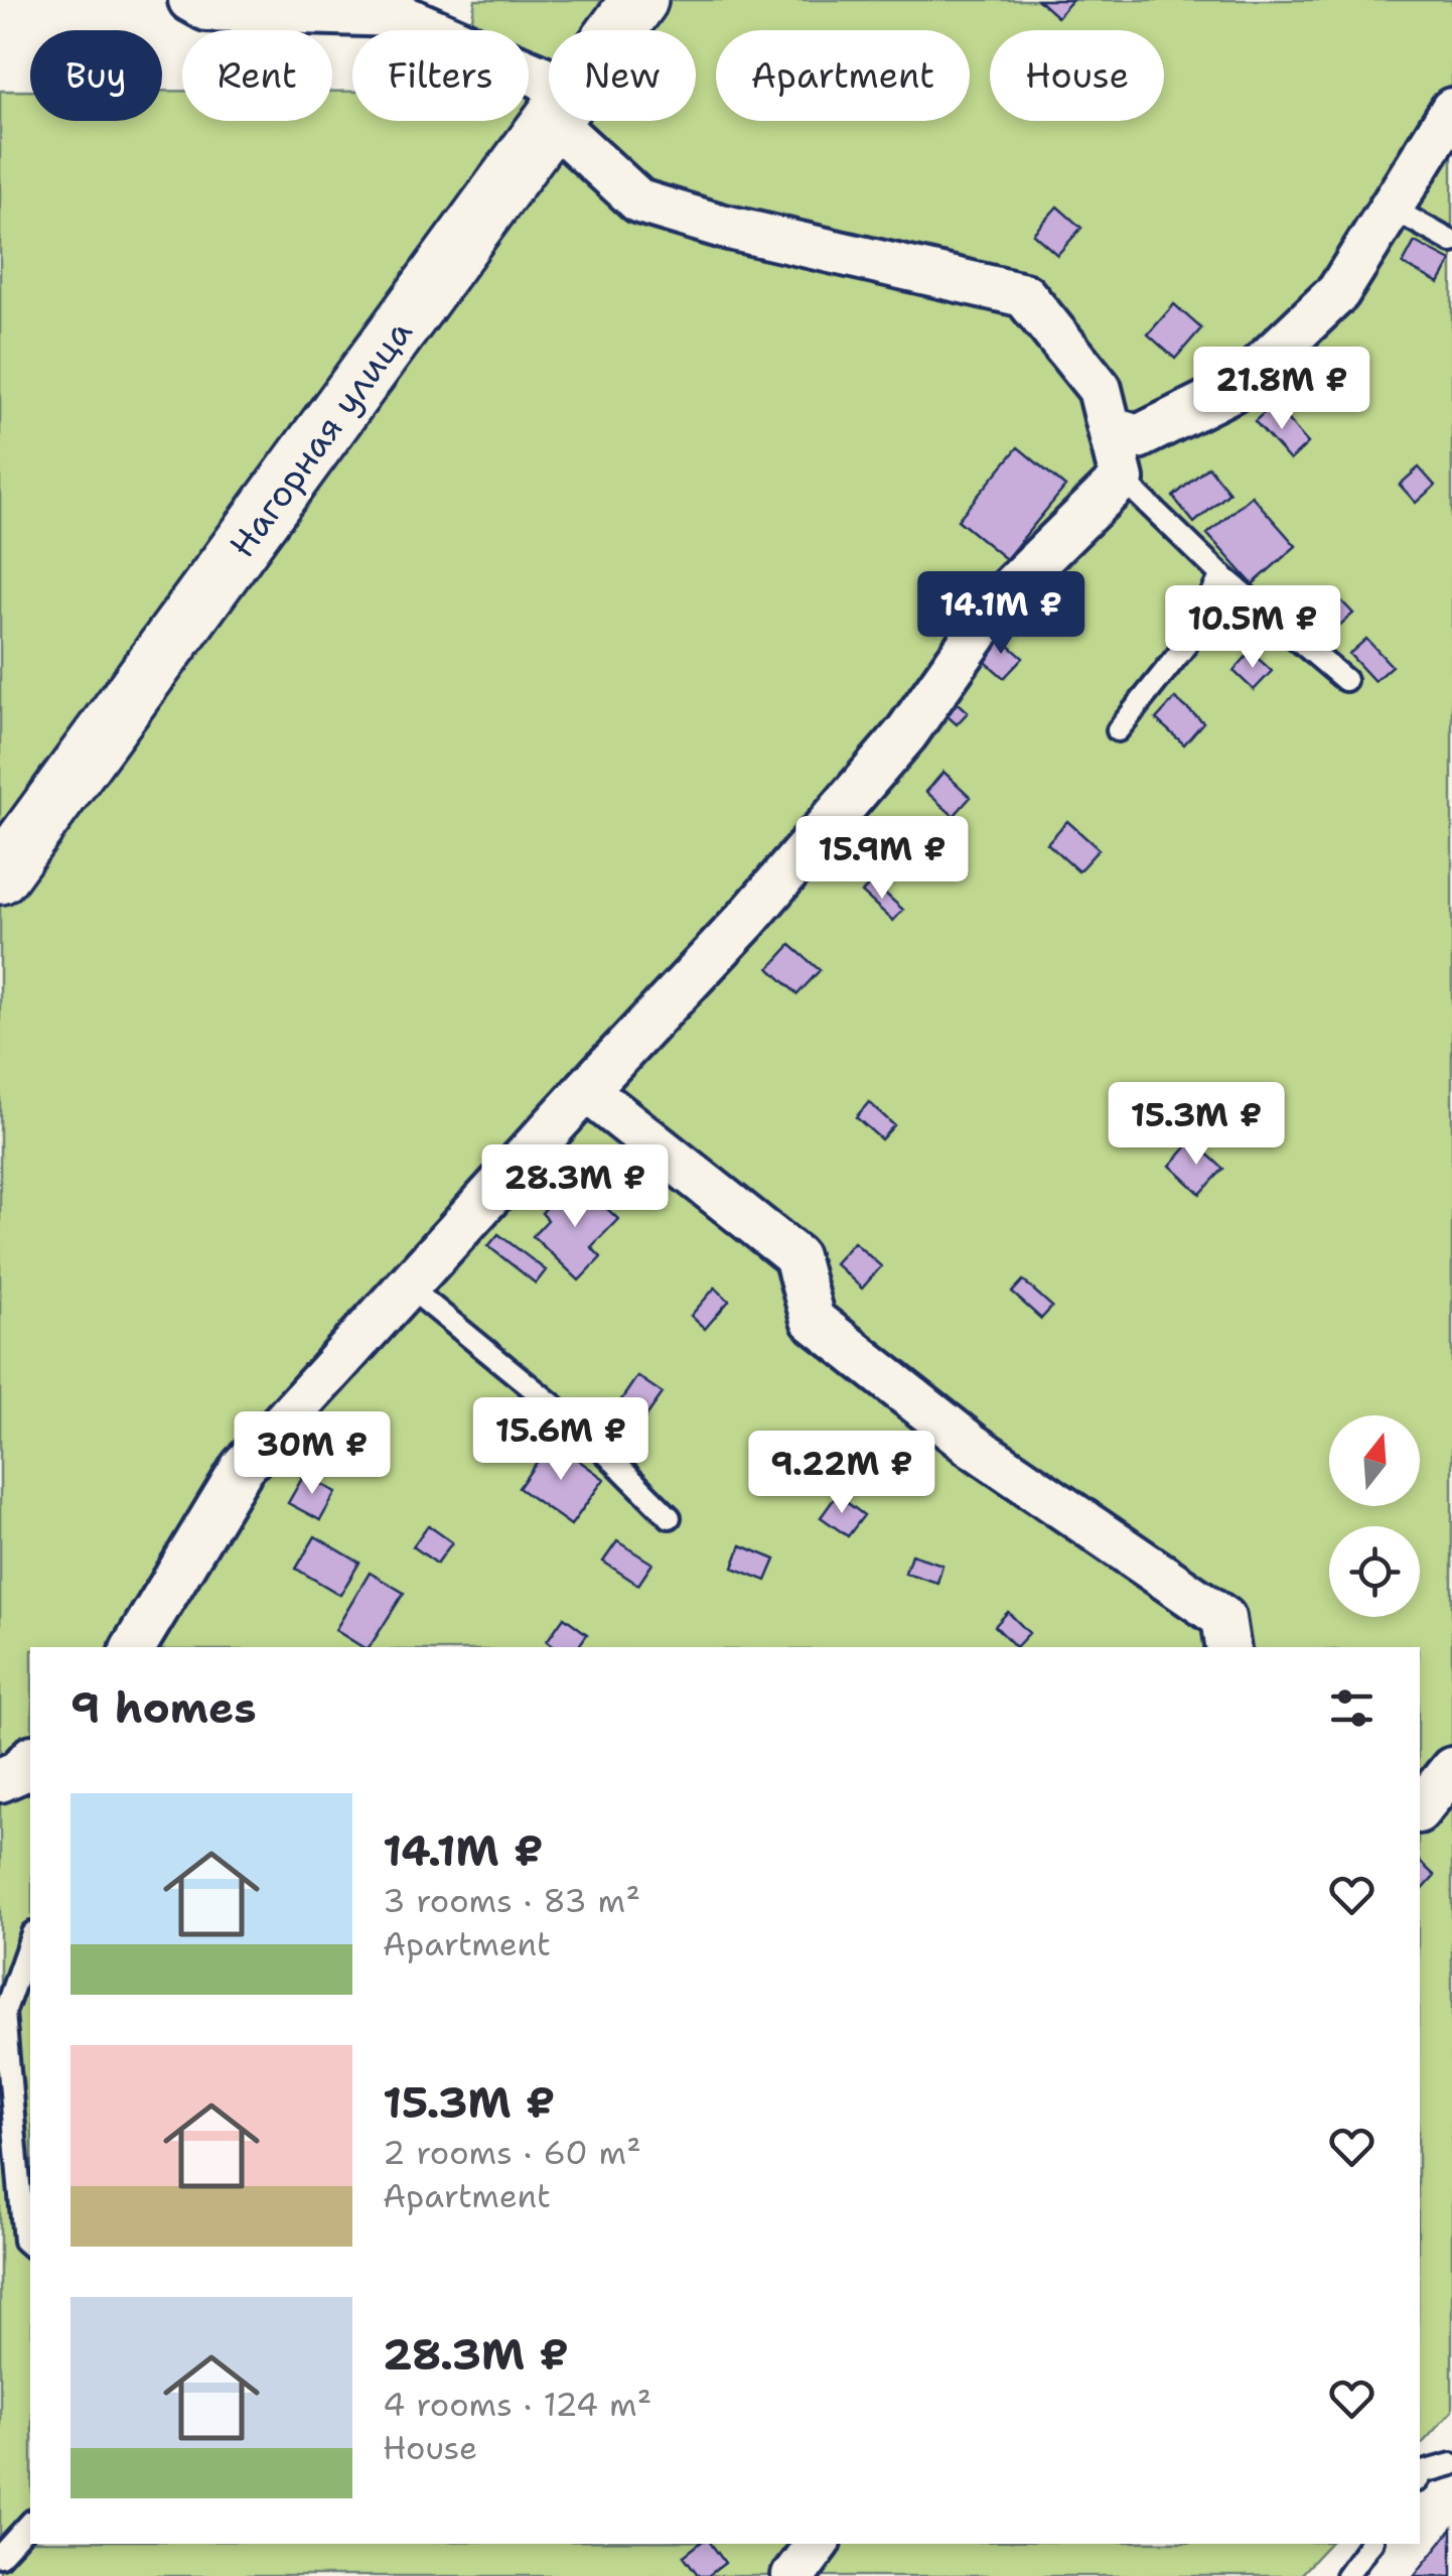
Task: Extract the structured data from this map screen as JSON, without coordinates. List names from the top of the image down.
{
  "streets": {
    "street": ["Нагорная улица"]
  },
  "north": "top",
  "page": {
    "chip": [
      "Buy",
      "Rent",
      "Filters",
      "New",
      "Apartment",
      "House"
    ],
    "price": [
      "21.8M ₽",
      "14.1M ₽",
      "10.5M ₽",
      "15.9M ₽",
      "15.3M ₽",
      "28.3M ₽",
      "15.6M ₽",
      "30M ₽",
      "9.22M ₽"
    ],
    "heading": "9 homes",
    "list": [
      {
        "name": "14.1M ₽",
        "note": "3 rooms · 83 m² · Apartment"
      },
      {
        "name": "15.3M ₽",
        "note": "2 rooms · 60 m² · Apartment"
      },
      {
        "name": "28.3M ₽",
        "note": "4 rooms · 124 m² · House"
      }
    ]
  }
}
